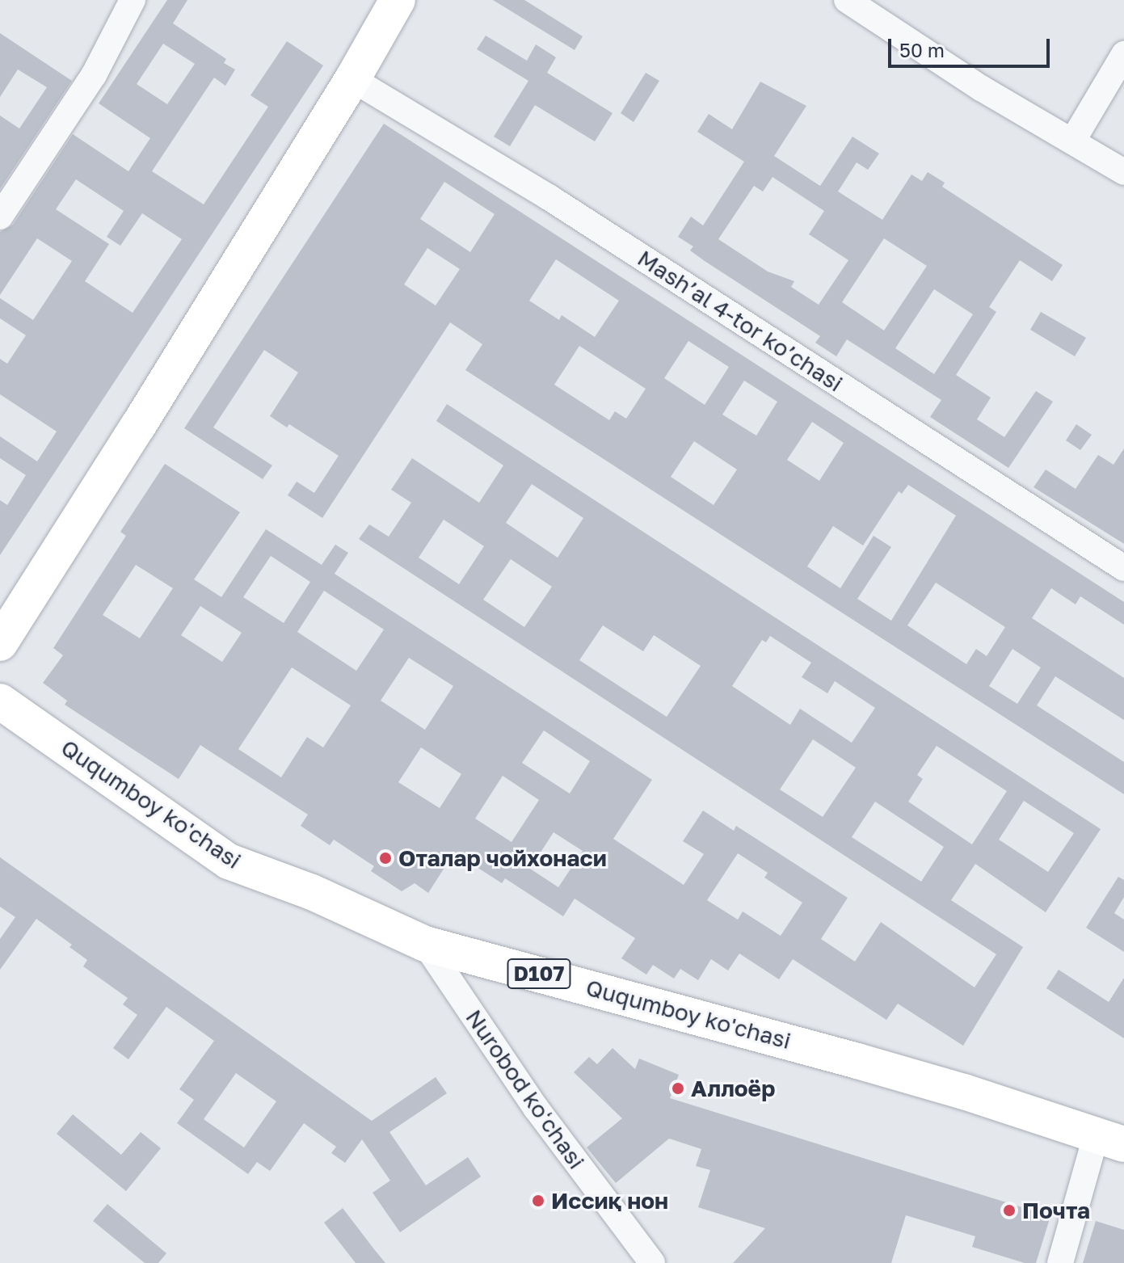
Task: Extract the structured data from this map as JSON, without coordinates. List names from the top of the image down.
{
  "streets": {
    "main road": ["Ququmboy ko'chasi", "D107"],
    "street": ["Mashʼal 4-tor koʼchasi", "Nurobod koʻchasi"]
  },
  "crossings": [
    ["Ququmboy ko'chasi", "Nurobod koʻchasi"]
  ],
  "places": [
    "Оталар чойхонаси",
    "Аллоёр",
    "Иссиқ нон",
    "Почта"
  ],
  "scale_bar": "50 m"
}
